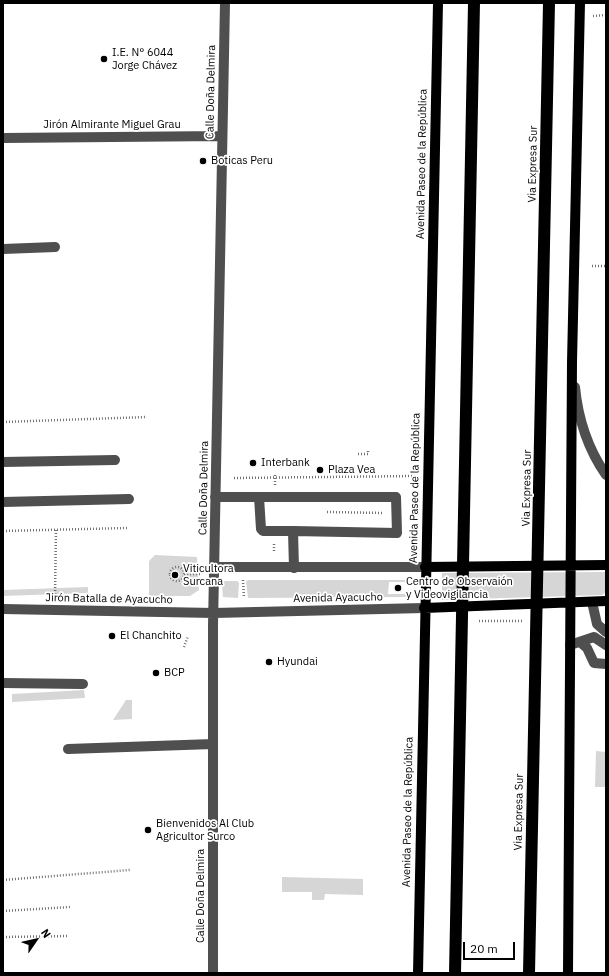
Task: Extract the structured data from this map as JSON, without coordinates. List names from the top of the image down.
{
  "streets": {
    "highway": ["Via Expresa Sur"],
    "main road": ["Avenida Paseo de la República", "Avenida Ayacucho"],
    "street": ["Calle Doña Delmira", "Jirón Almirante Miguel Grau", "Jirón Batalla de Ayacucho"]
  },
  "crossings": [
    ["Calle Doña Delmira", "Jirón Almirante Miguel Grau"],
    ["Calle Doña Delmira", "Avenida Ayacucho"],
    ["Calle Doña Delmira", "Jirón Batalla de Ayacucho"],
    ["Avenida Paseo de la República", "Avenida Ayacucho"],
    ["Via Expresa Sur", "Avenida Ayacucho"],
    ["Avenida Ayacucho", "Jirón Batalla de Ayacucho"]
  ],
  "places": [
    "I.E. N° 6044 Jorge Chávez",
    "Boticas Peru",
    "Interbank",
    "Plaza Vea",
    "Viticultora Surcana",
    "Centro de Observaión y Videovigilancia",
    "El Chanchito",
    "Hyundai",
    "BCP",
    "Bienvenidos Al Club Agricultor Surco"
  ],
  "scale_bar": "20 m",
  "north": "top right"
}
